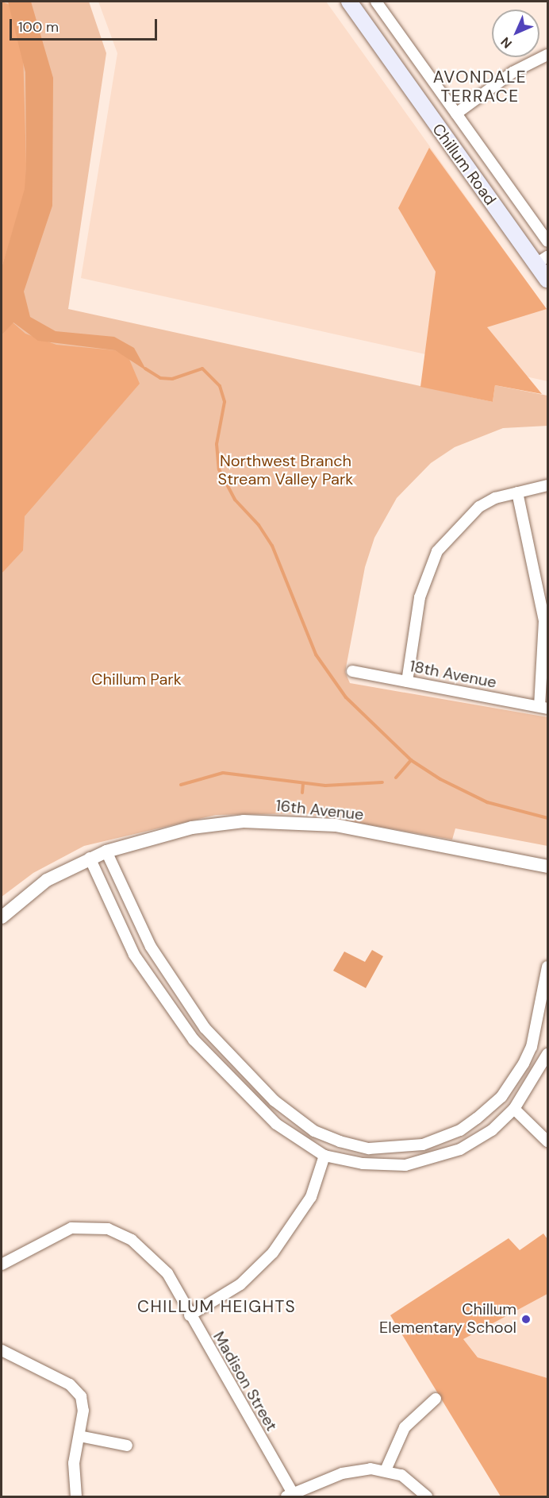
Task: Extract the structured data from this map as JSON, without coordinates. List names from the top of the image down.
{
  "streets": {
    "main road": ["Chillum Road"],
    "street": ["18th Avenue", "16th Avenue", "Madison Street"]
  },
  "districts": ["AVONDALE TERRACE", "CHILLUM HEIGHTS"],
  "parks": ["Northwest Branch Stream Valley Park", "Chillum Park"],
  "places": ["Chillum Elementary School"],
  "scale_bar": "100 m",
  "north": "bottom left"
}
